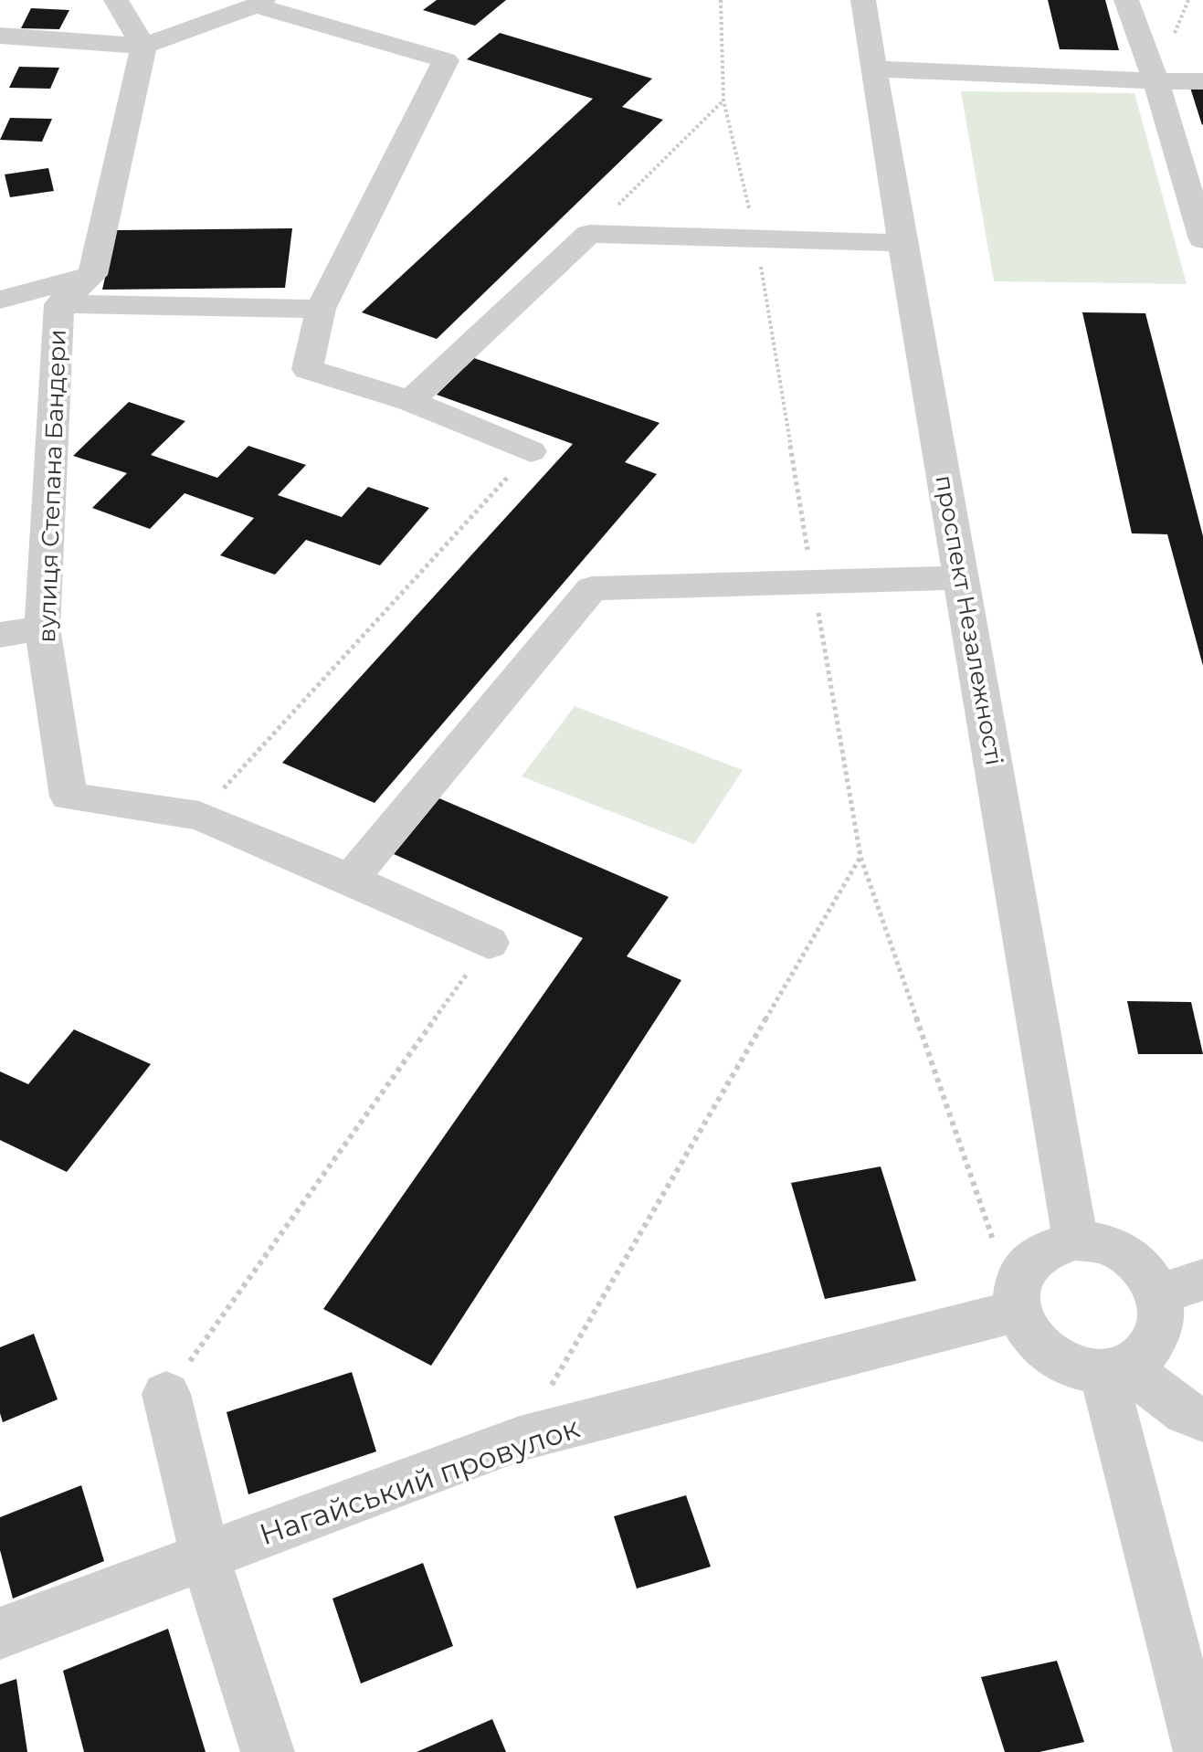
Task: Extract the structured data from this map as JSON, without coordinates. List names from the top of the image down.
{
  "streets": {
    "street": ["вулиця Степана Бандери", "проспект Незалежності", "Нагайський провулок"]
  },
  "crossings": [
    ["проспект Незалежності", "Нагайський провулок"]
  ]
}
